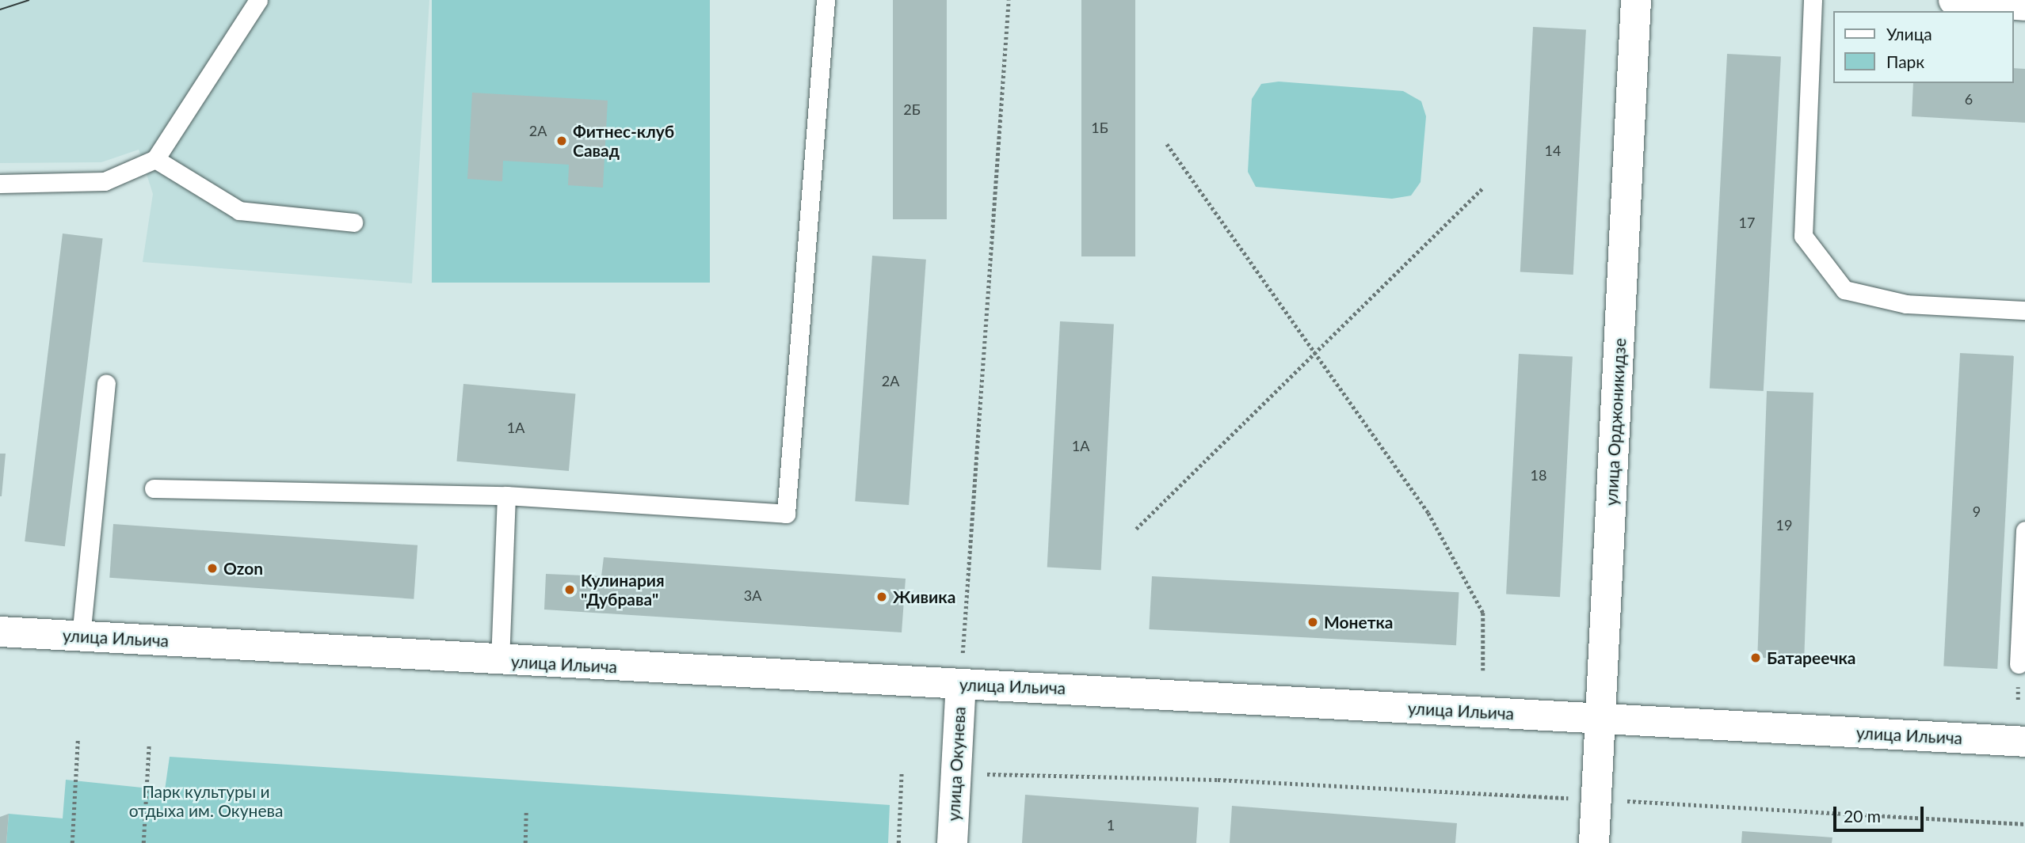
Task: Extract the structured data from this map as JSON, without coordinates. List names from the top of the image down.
{
  "streets": {
    "street": ["улица Орджоникидзе", "улица Ильича", "улица Окунева"]
  },
  "crossings": [
    ["улица Орджоникидзе", "улица Ильича"],
    ["улица Ильича", "улица Окунева"]
  ],
  "parks": ["Парк культуры и отдыха им. Окунева"],
  "places": [
    "Фитнес-клуб Савад",
    "Ozon",
    "Кулинария \"Дубрава\"",
    "Живика",
    "Монетка",
    "Батареечка"
  ],
  "house_numbers": [
    "6",
    "2Б",
    "1Б",
    "2А",
    "14",
    "17",
    "2А",
    "1А",
    "1А",
    "18",
    "9",
    "19",
    "3А",
    "1"
  ],
  "legend": ["Улица", "Парк"],
  "scale_bar": "20 m"
}
